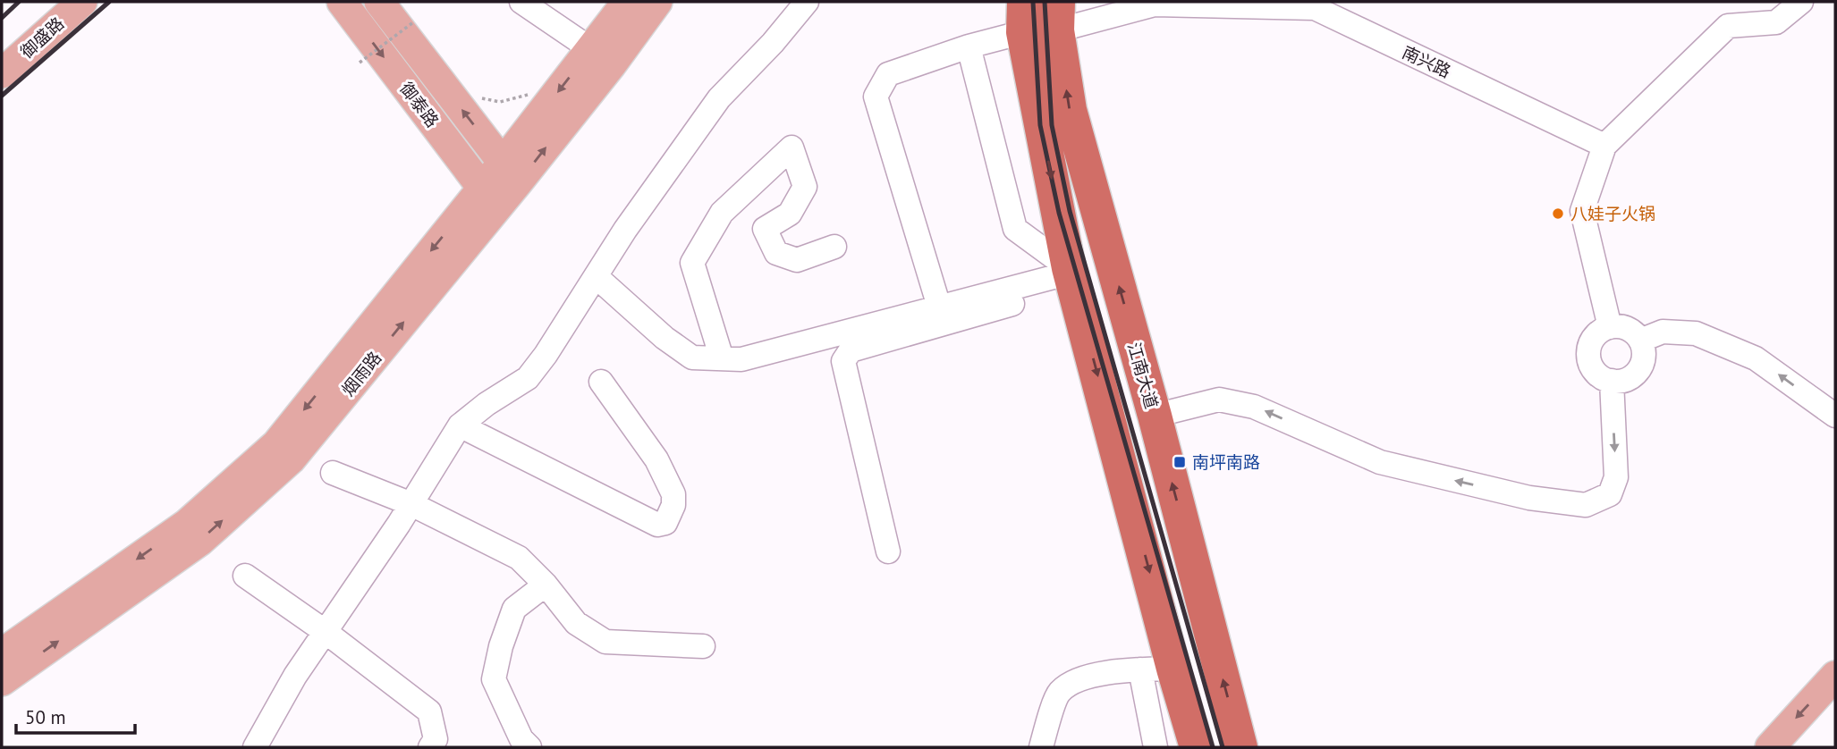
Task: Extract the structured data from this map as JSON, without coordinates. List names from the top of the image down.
{
  "streets": {
    "highway": ["江南大道"],
    "main road": ["御盛路", "御泰路", "烟雨路"],
    "street": ["南兴路"]
  },
  "crossings": [
    ["南兴路", "江南大道"],
    ["御泰路", "烟雨路"]
  ],
  "places": {
    "other": ["八娃子火锅"],
    "transit": ["南坪南路"]
  },
  "scale_bar": "50 m"
}
